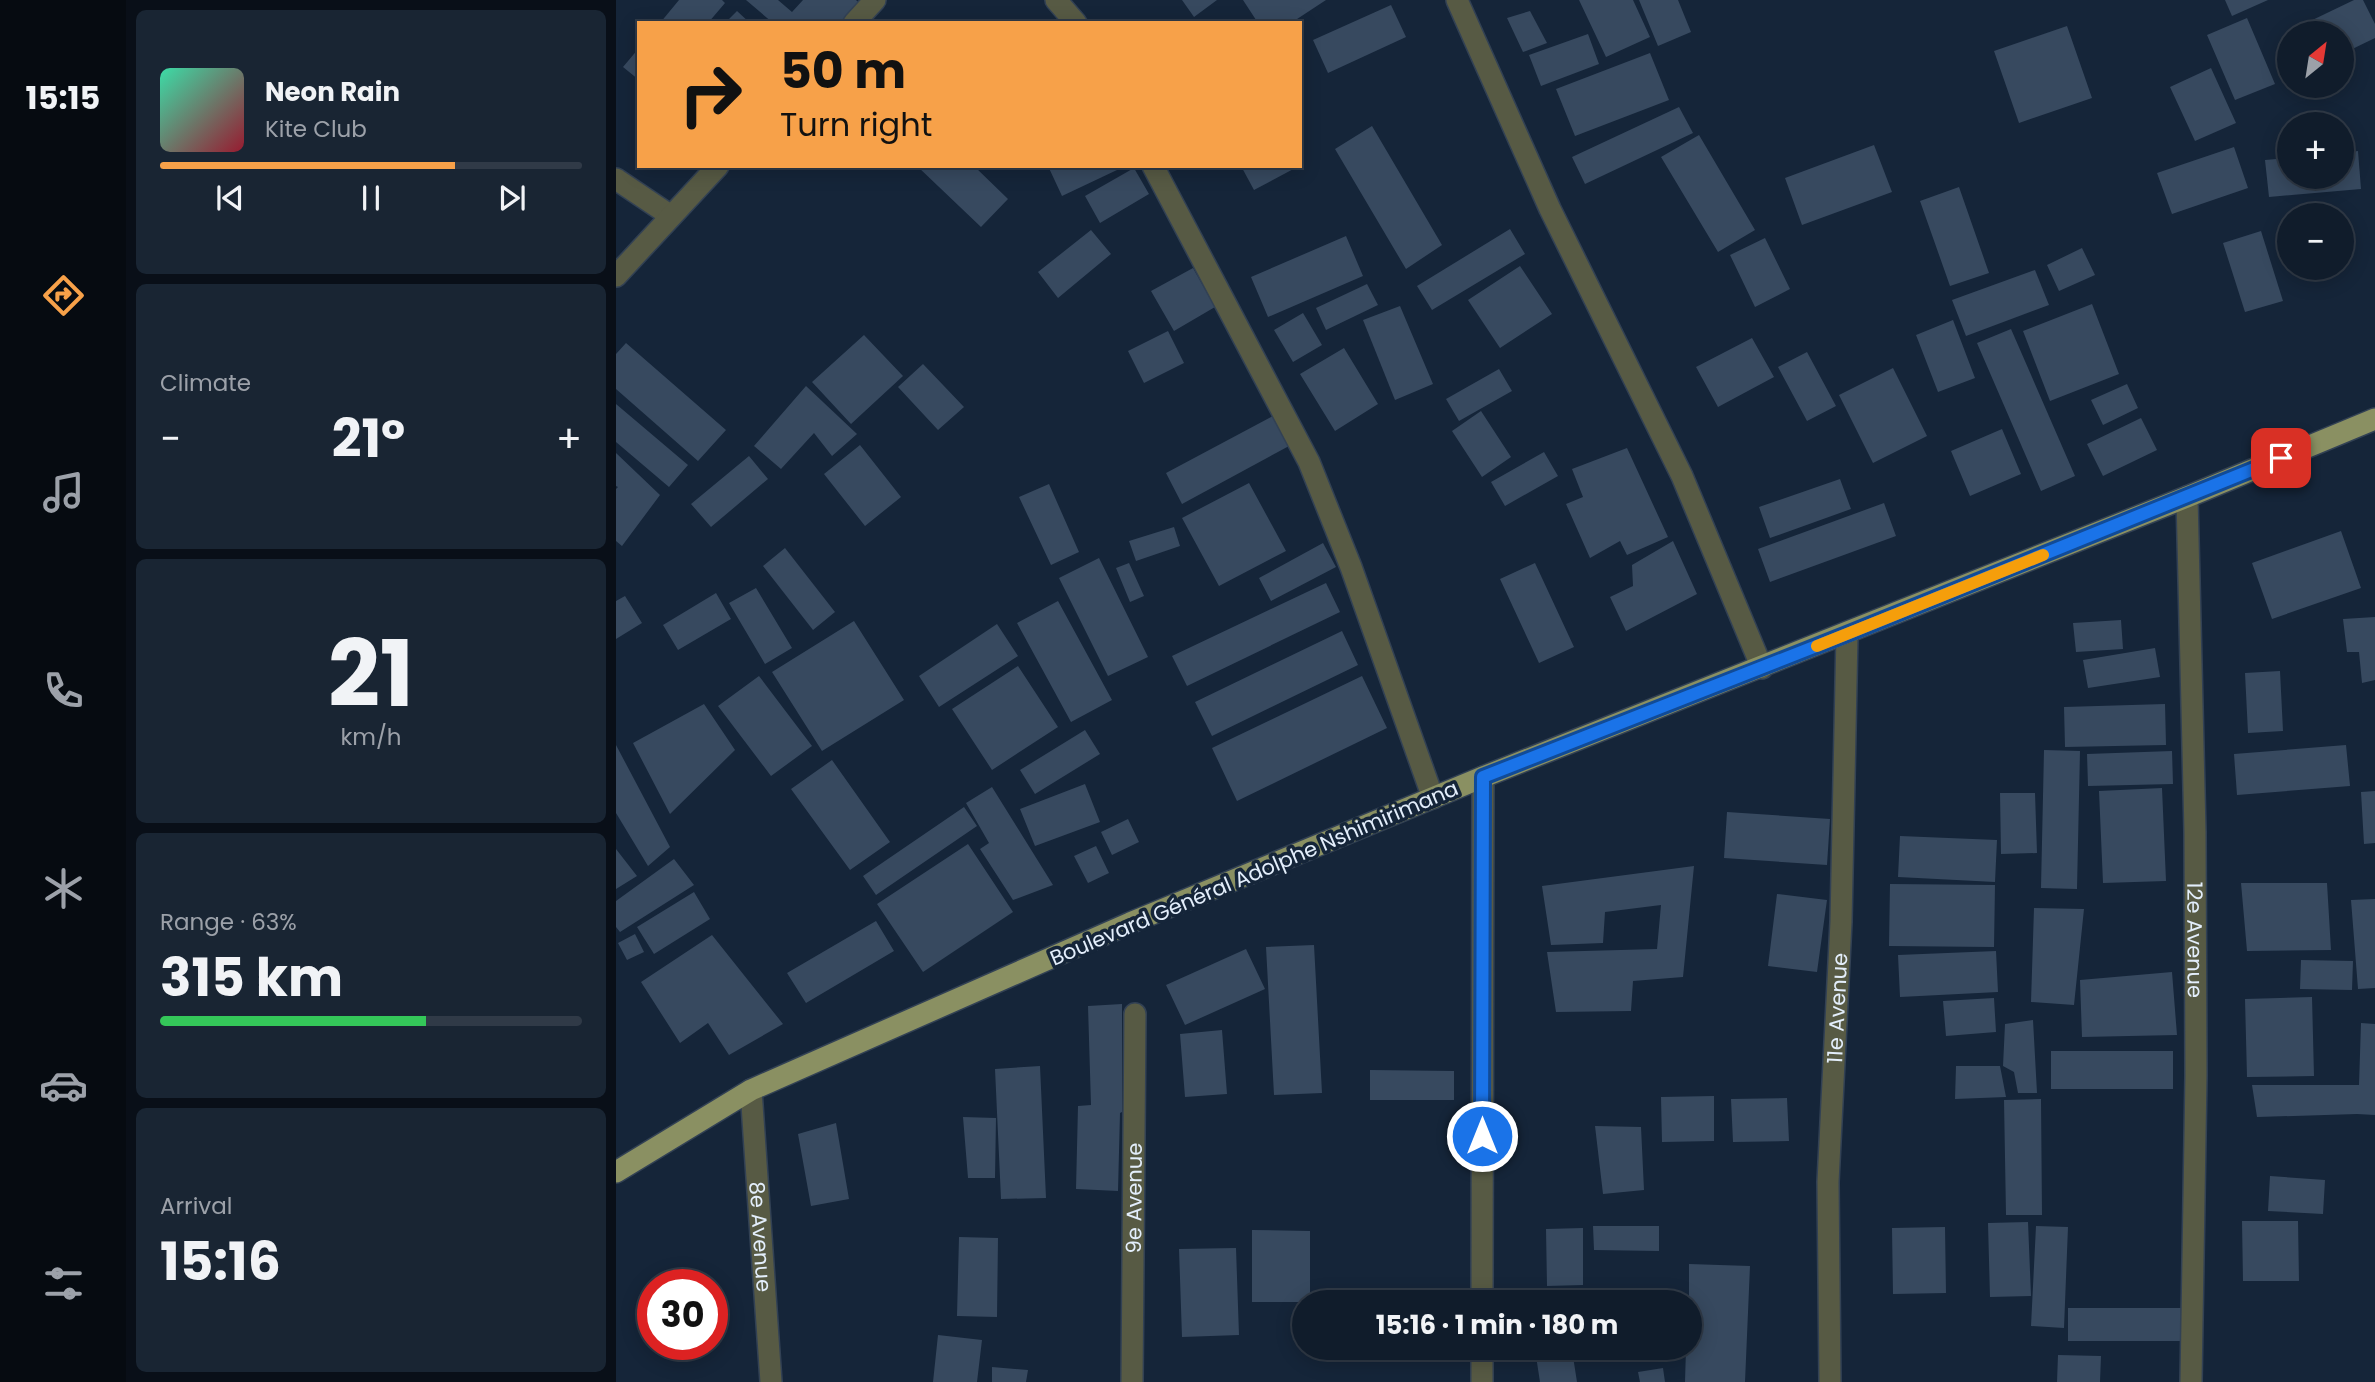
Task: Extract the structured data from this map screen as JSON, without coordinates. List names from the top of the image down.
{
  "streets": {
    "main road": ["Boulevard Général Adolphe Nshimirimana"],
    "street": [
      "12e Avenue",
      "11e Avenue",
      "9e Avenue",
      "8e Avenue"
    ]
  },
  "crossings": [
    ["Boulevard Général Adolphe Nshimirimana", "12e Avenue"],
    ["Boulevard Général Adolphe Nshimirimana", "11e Avenue"],
    ["Boulevard Général Adolphe Nshimirimana", "8e Avenue"]
  ],
  "north": "top right",
  "page": {
    "tabs": "15:15",
    "map_buttons": ["+", "−"],
    "turn": ["50 m", "Turn right"],
    "song": ["Neon Rain", "Kite Club"],
    "tile": [
      "Climate",
      ["21", "km/h"],
      ["Range · 63%", "315 km"],
      ["Arrival", "15:16"]
    ],
    "heat": ["−", "21°", "+"],
    "limit": "30",
    "trip": "15:16 · 1 min · 180 m"
  }
}
